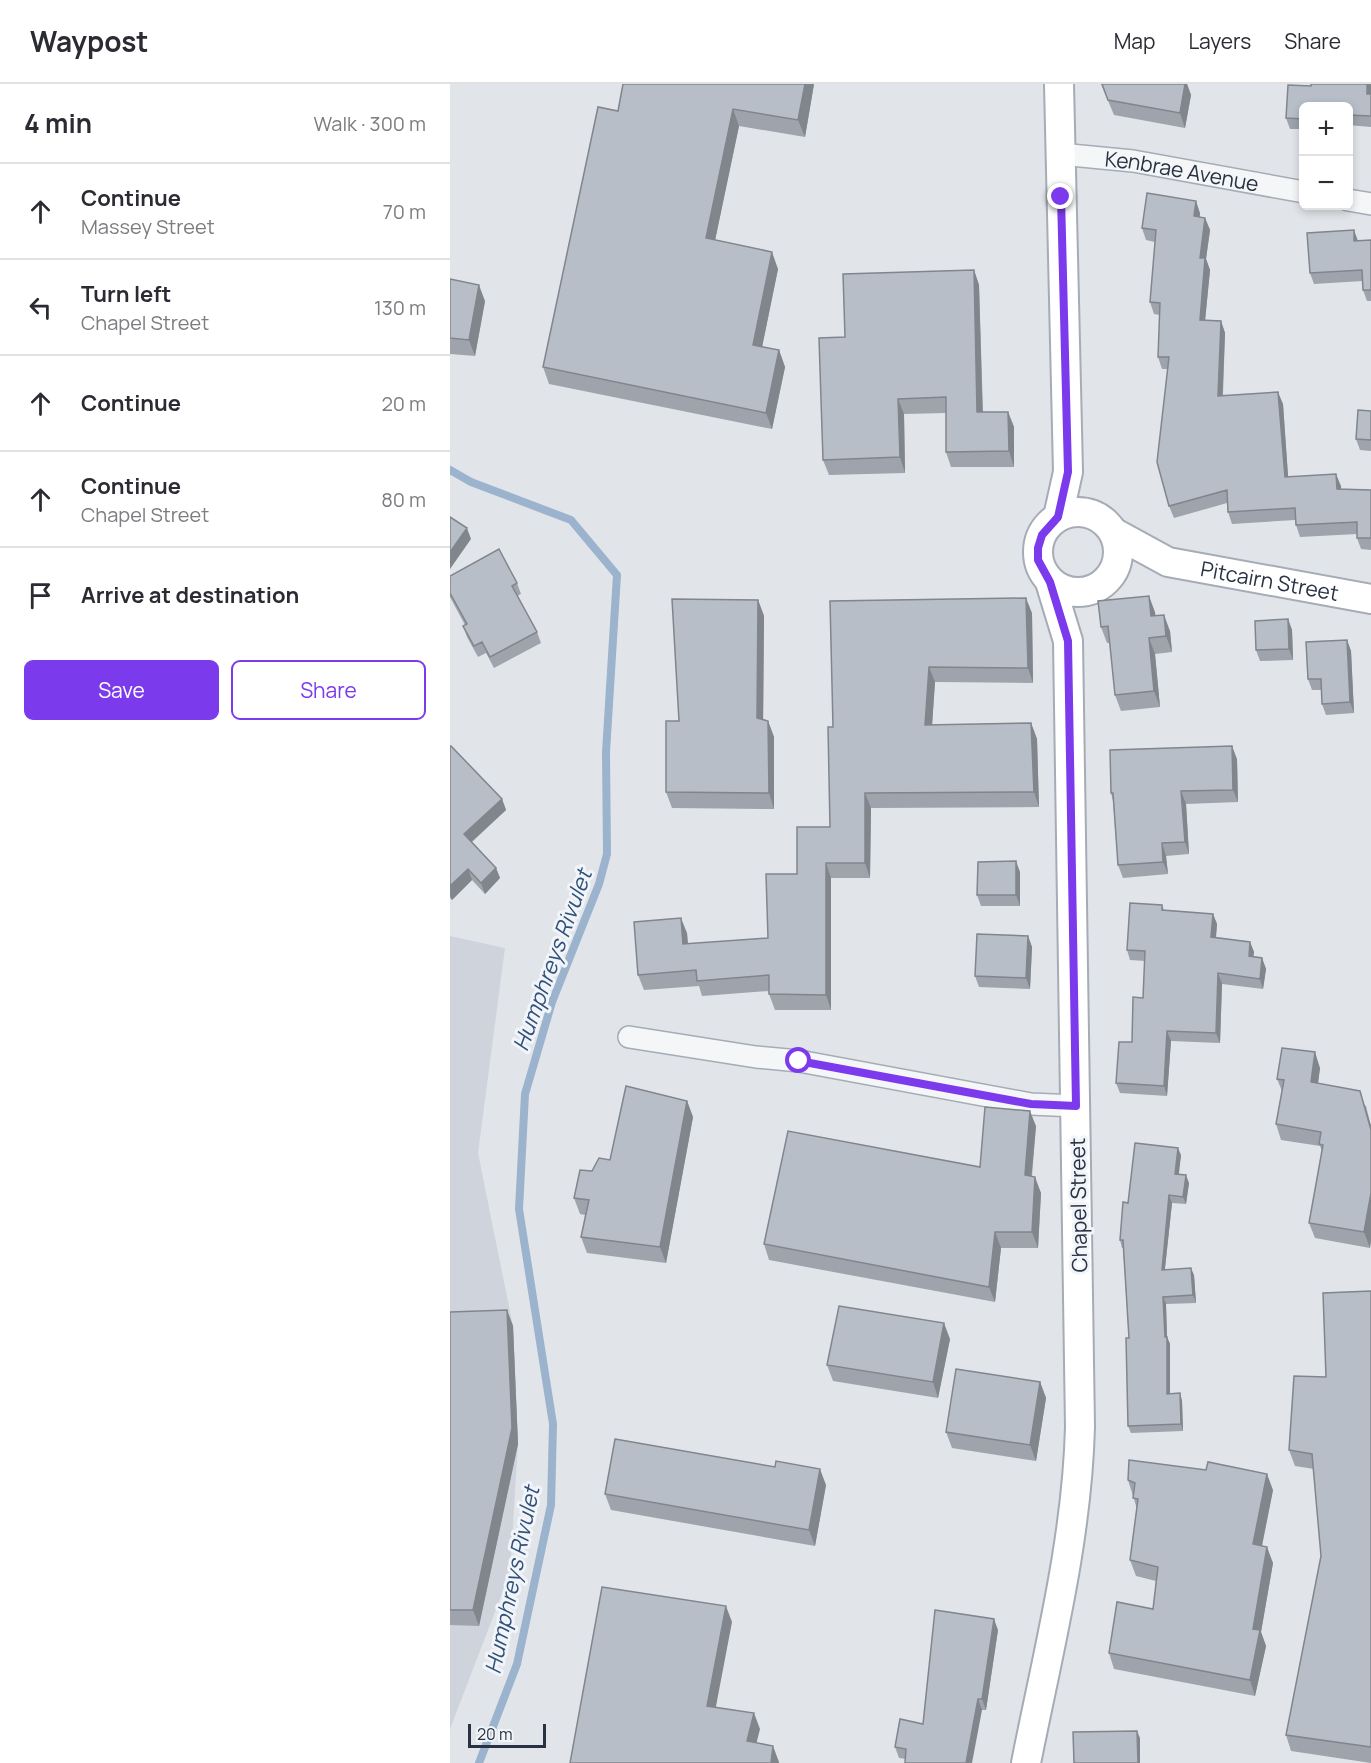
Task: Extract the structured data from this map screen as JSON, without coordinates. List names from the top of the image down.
{
  "streets": {
    "street": ["Kenbrae Avenue", "Pitcairn Street", "Chapel Street"]
  },
  "crossings": [
    ["Pitcairn Street", "Chapel Street"]
  ],
  "water": ["Humphreys Rivulet"],
  "scale_bar": "20 m",
  "page": {
    "header": "Waypost",
    "nav": ["Map", "Layers", "Share"],
    "heading": ["4 min", "Walk · 300 m"],
    "map_buttons": ["+", "−"],
    "list": [
      ["Continue", "Massey Street", "70 m"],
      ["Turn left", "Chapel Street", "130 m"],
      ["Continue", "20 m"],
      ["Continue", "Chapel Street", "80 m"],
      "Arrive at destination"
    ],
    "buttons": ["Save", "Share"],
    "scale": "20 m"
  }
}
